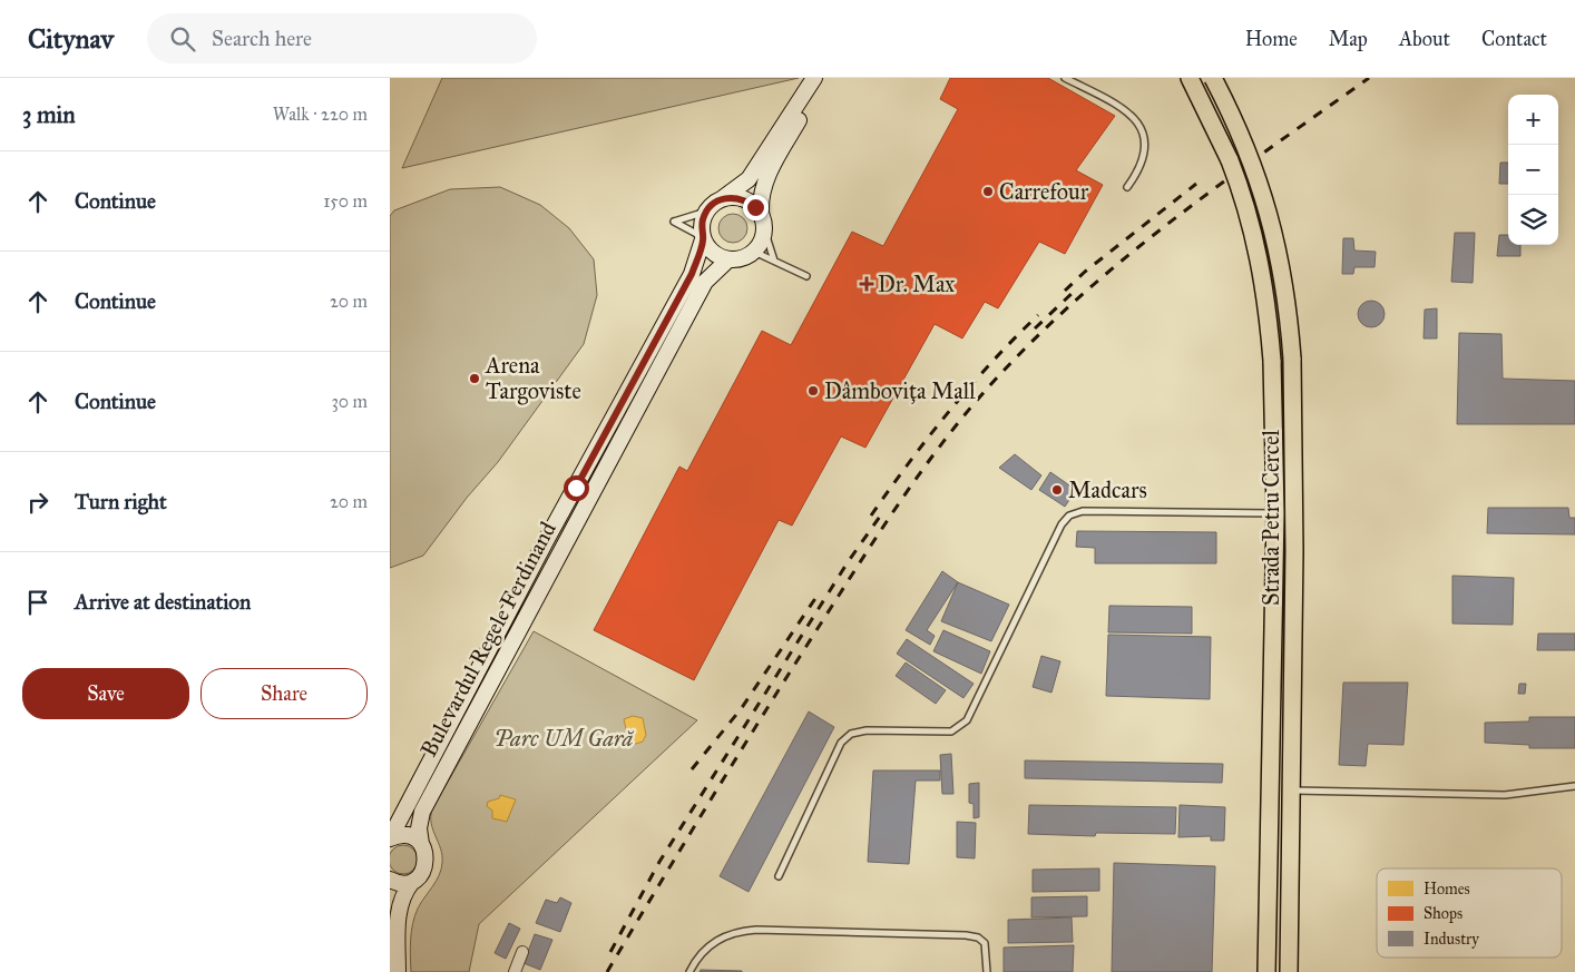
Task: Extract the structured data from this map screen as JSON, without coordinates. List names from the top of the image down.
{
  "streets": {
    "main road": ["Strada Petru Cercel", "Bulevardul Regele Ferdinand"]
  },
  "parks": ["Parc UM Gară"],
  "places": {
    "other": [
      "Carrefour",
      "Arena Targoviste",
      "Dâmbovița Mall",
      "Madcars"
    ],
    "health": ["Dr. Max"]
  },
  "legend": ["Homes", "Shops", "Industry"],
  "page": {
    "header": "Citynav",
    "search": "Search here",
    "nav": [
      "Home",
      "Map",
      "About",
      "Contact"
    ],
    "heading": ["3 min", "Walk · 220 m"],
    "map_buttons": ["+", "−"],
    "list": [
      ["Continue", "150 m"],
      ["Continue", "20 m"],
      ["Continue", "30 m"],
      ["Turn right", "20 m"],
      "Arrive at destination"
    ],
    "buttons": ["Save", "Share"]
  }
}
